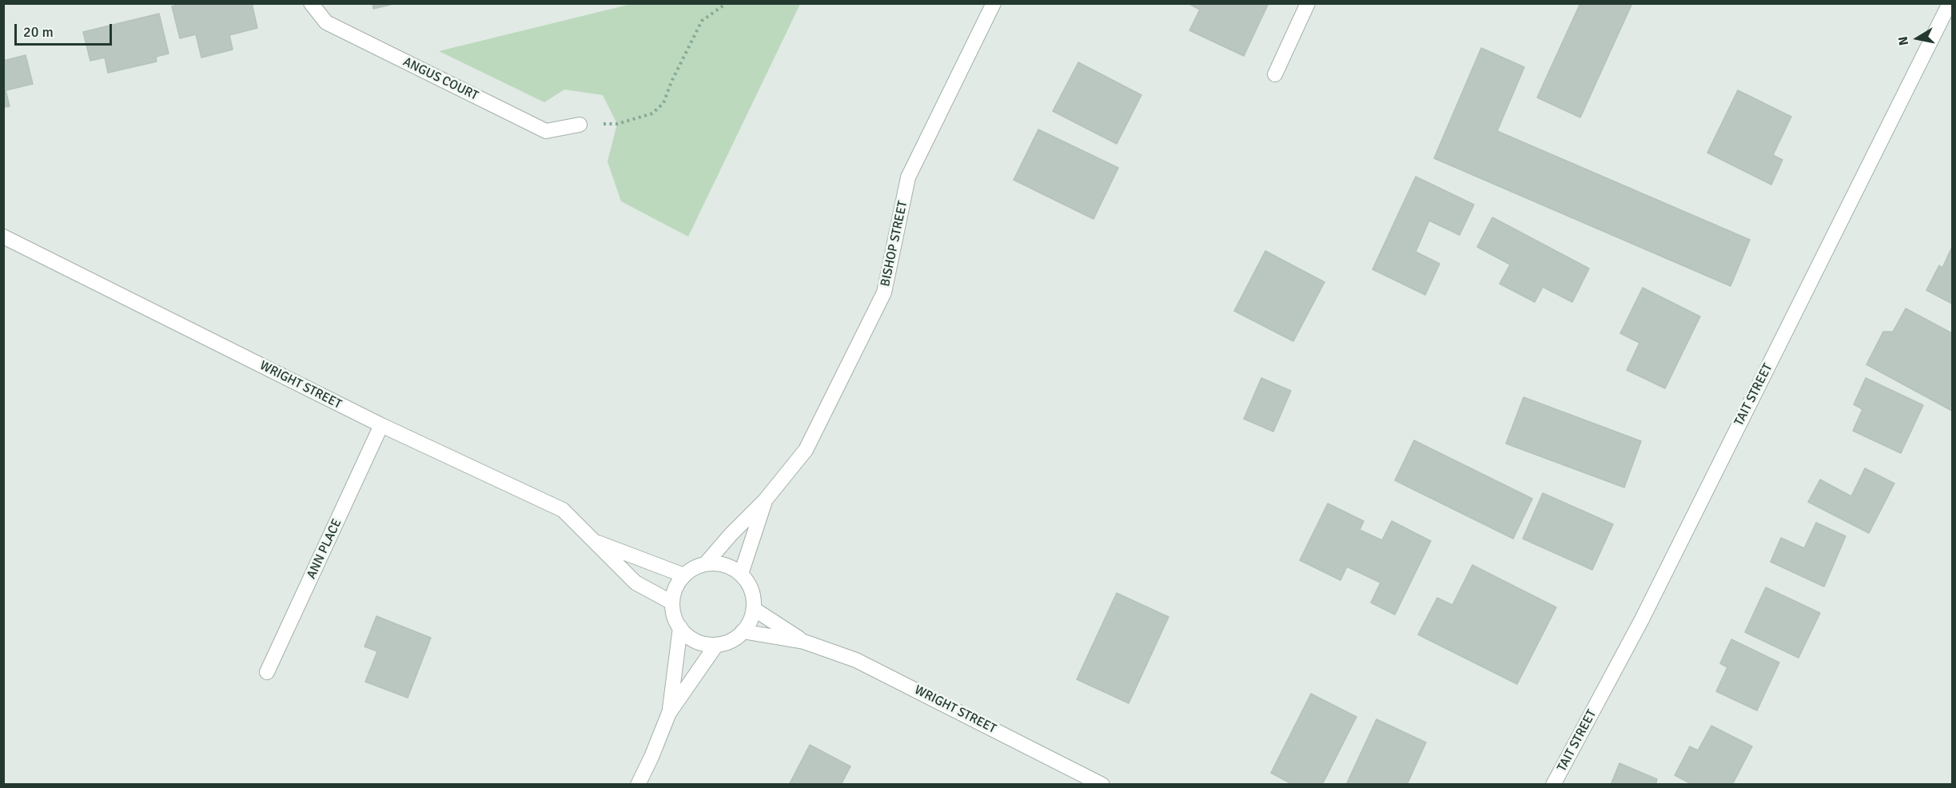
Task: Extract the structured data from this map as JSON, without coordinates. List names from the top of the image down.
{
  "streets": {
    "street": [
      "ANGUS COURT",
      "BISHOP STREET",
      "WRIGHT STREET",
      "TAIT STREET",
      "ANN PLACE"
    ]
  },
  "crossings": [
    ["BISHOP STREET", "WRIGHT STREET"],
    ["WRIGHT STREET", "ANN PLACE"]
  ],
  "scale_bar": "20 m",
  "north": "left"
}
